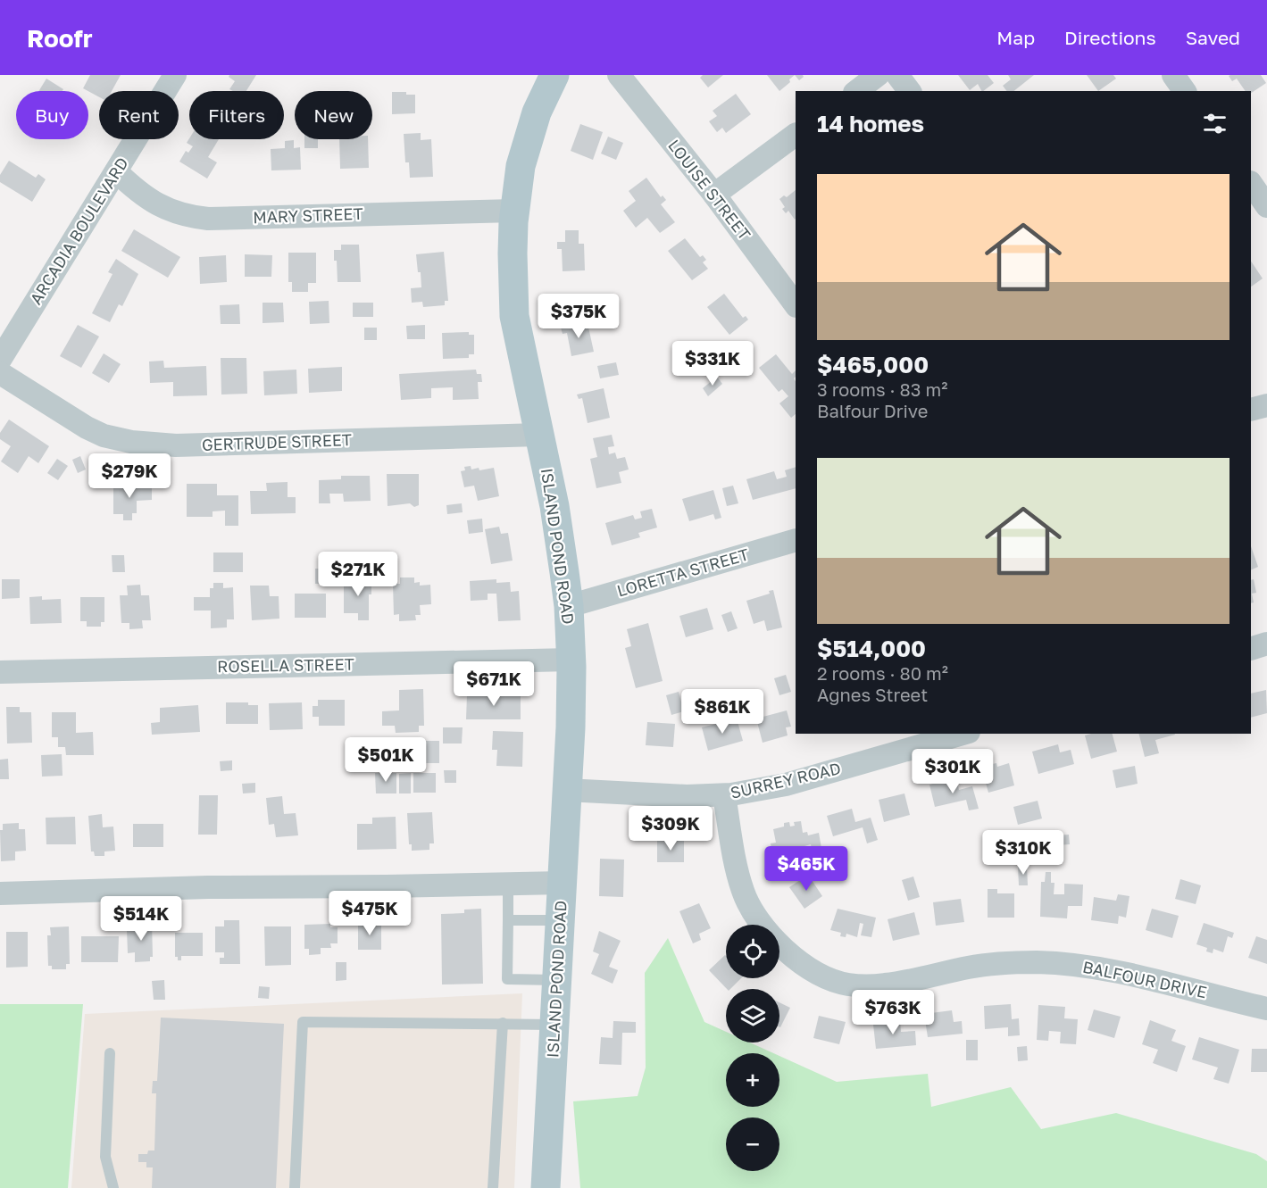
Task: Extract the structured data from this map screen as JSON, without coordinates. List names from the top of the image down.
{
  "streets": {
    "main road": ["ISLAND POND ROAD"],
    "street": [
      "LOUISE STREET",
      "MARY STREET",
      "ARCADIA BOULEVARD",
      "GERTRUDE STREET",
      "LORETTA STREET",
      "ROSELLA STREET",
      "SURREY ROAD",
      "BALFOUR DRIVE"
    ]
  },
  "crossings": [
    ["MARY STREET", "ARCADIA BOULEVARD"],
    ["MARY STREET", "ISLAND POND ROAD"],
    ["GERTRUDE STREET", "ISLAND POND ROAD"],
    ["ISLAND POND ROAD", "LORETTA STREET"],
    ["ISLAND POND ROAD", "ROSELLA STREET"],
    ["ISLAND POND ROAD", "SURREY ROAD"],
    ["SURREY ROAD", "BALFOUR DRIVE"]
  ],
  "page": {
    "header": "Roofr",
    "nav": ["Map", "Directions", "Saved"],
    "chip": [
      "Buy",
      "Rent",
      "Filters",
      "New"
    ],
    "heading": "14 homes",
    "list": [
      {
        "name": "$465,000",
        "note": "3 rooms · 83 m² · Balfour Drive"
      },
      {
        "name": "$514,000",
        "note": "2 rooms · 80 m² · Agnes Street"
      }
    ],
    "price": [
      "$375K",
      "$331K",
      "$279K",
      "$271K",
      "$671K",
      "$861K",
      "$501K",
      "$301K",
      "$309K",
      "$310K",
      "$465K",
      "$475K",
      "$514K",
      "$763K"
    ],
    "map_buttons": ["+", "−"]
  }
}
